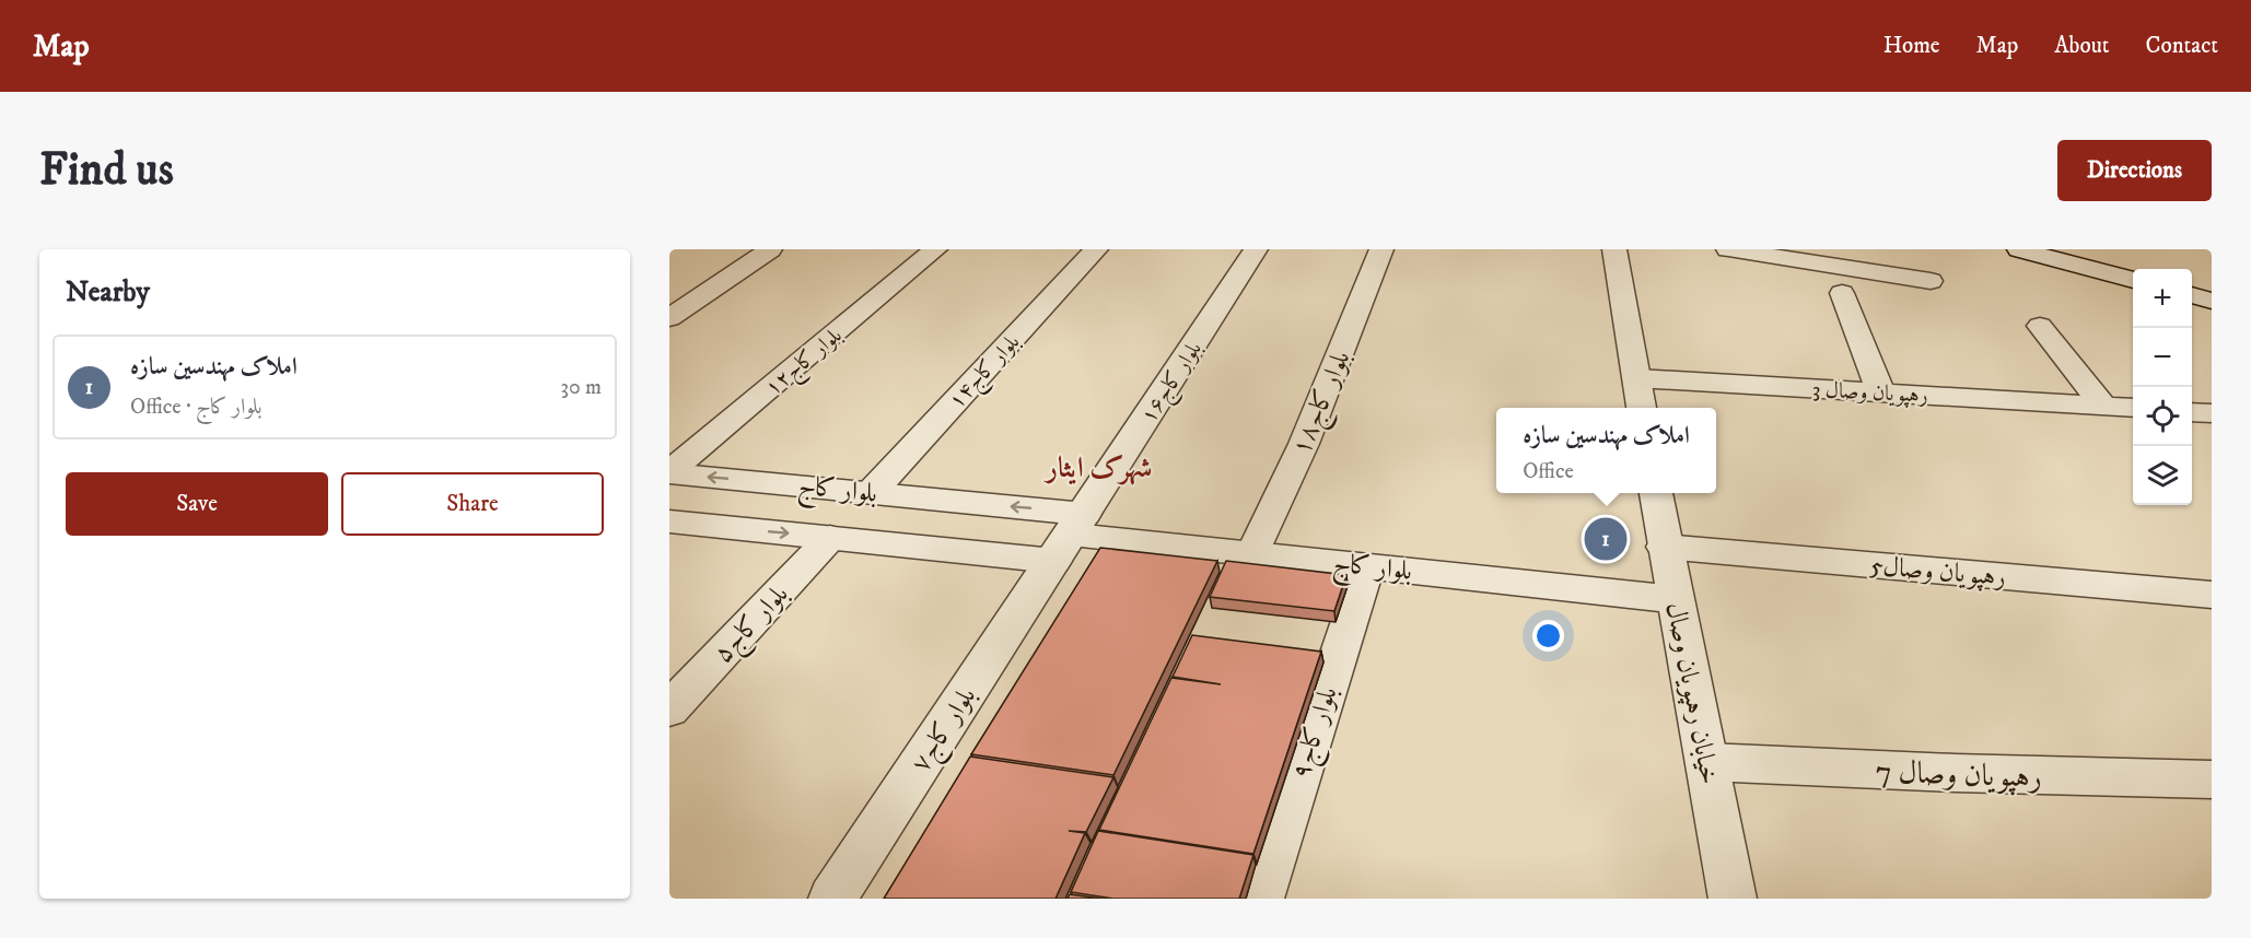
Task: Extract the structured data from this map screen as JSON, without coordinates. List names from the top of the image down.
{
  "streets": {
    "street": [
      "بلوار کاج۱۲",
      "بلوار کاج۱۴",
      "بلوار کاج۱۶",
      "3 رهپویان وصال",
      "بلوار کاج۱۸",
      "بلوار کاج",
      "رهپویان وصال5",
      "بلوار کاج۵",
      "خیابان رهپویان وصال",
      "بلوار کاج۷",
      "بلوار کاج۹",
      "7 رهپویان وصال"
    ]
  },
  "crossings": [
    ["بلوار کاج۱۲", "بلوار کاج"],
    ["بلوار کاج۱۴", "بلوار کاج"],
    ["بلوار کاج۱۶", "بلوار کاج"],
    ["بلوار کاج۱۶", "بلوار کاج۷"],
    ["بلوار کاج۱۸", "بلوار کاج"],
    ["بلوار کاج", "بلوار کاج۵"],
    ["بلوار کاج", "خیابان رهپویان وصال"],
    ["بلوار کاج", "بلوار کاج۷"],
    ["بلوار کاج", "بلوار کاج۹"],
    ["رهپویان وصال5", "خیابان رهپویان وصال"],
    ["خیابان رهپویان وصال", "7 رهپویان وصال"]
  ],
  "districts": ["شهرک ایثار"],
  "page": {
    "header": "Map",
    "nav": [
      "Home",
      "Map",
      "About",
      "Contact"
    ],
    "buttons": [
      "Directions",
      ["Save", "Share"]
    ],
    "title": "Find us",
    "heading": "Nearby",
    "map_buttons": ["+", "−"],
    "list": [
      {
        "mark": "1",
        "name": "املاک مهندسین سازه",
        "note": "Office · بلوار کاج",
        "value": "30 m"
      }
    ],
    "popup": ["املاک مهندسین سازه", "Office"],
    "pins": "1"
  }
}
